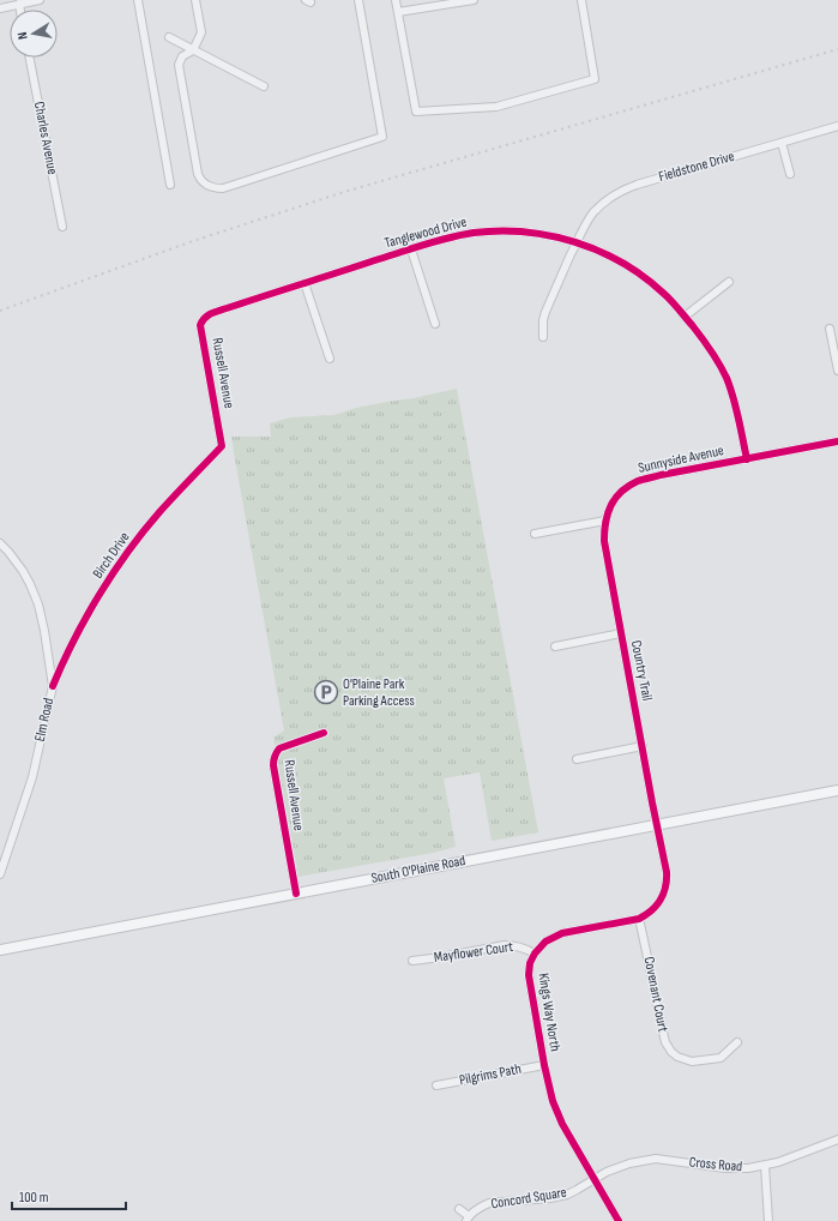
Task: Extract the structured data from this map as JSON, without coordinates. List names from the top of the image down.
{
  "streets": {
    "main road": ["South O'Plaine Road"],
    "street": [
      "Charles Avenue",
      "Fieldstone Drive",
      "Tanglewood Drive",
      "Russell Avenue",
      "Sunnyside Avenue",
      "Birch Drive",
      "Country Trail",
      "Elm Road",
      "Mayflower Court",
      "Covenant Court",
      "Kings Way North",
      "Pilgrims Path",
      "Cross Road",
      "Concord Square"
    ]
  },
  "crossings": [
    ["Fieldstone Drive", "Tanglewood Drive"],
    ["Tanglewood Drive", "Russell Avenue"],
    ["Tanglewood Drive", "Sunnyside Avenue"],
    ["Russell Avenue", "Birch Drive"],
    ["Russell Avenue", "South O'Plaine Road"],
    ["Sunnyside Avenue", "Country Trail"],
    ["Birch Drive", "Elm Road"],
    ["Country Trail", "South O'Plaine Road"],
    ["Country Trail", "Kings Way North"],
    ["South O'Plaine Road", "Kings Way North"],
    ["Mayflower Court", "Kings Way North"],
    ["Covenant Court", "Kings Way North"],
    ["Kings Way North", "Pilgrims Path"],
    ["Kings Way North", "Cross Road"],
    ["Kings Way North", "Concord Square"],
    ["Cross Road", "Concord Square"]
  ],
  "places": {
    "parking": ["O'Plaine Park Parking Access"]
  },
  "scale_bar": "100 m",
  "north": "left"
}
